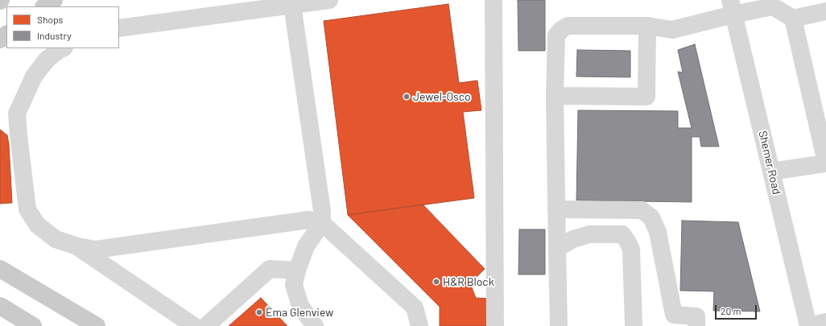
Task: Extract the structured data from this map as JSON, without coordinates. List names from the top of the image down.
{
  "streets": {
    "street": ["Shemer Road"]
  },
  "places": ["Jewel-Osco", "H&R Block", "Ēma Glenview"],
  "legend": ["Shops", "Industry"],
  "scale_bar": "20 m"
}
